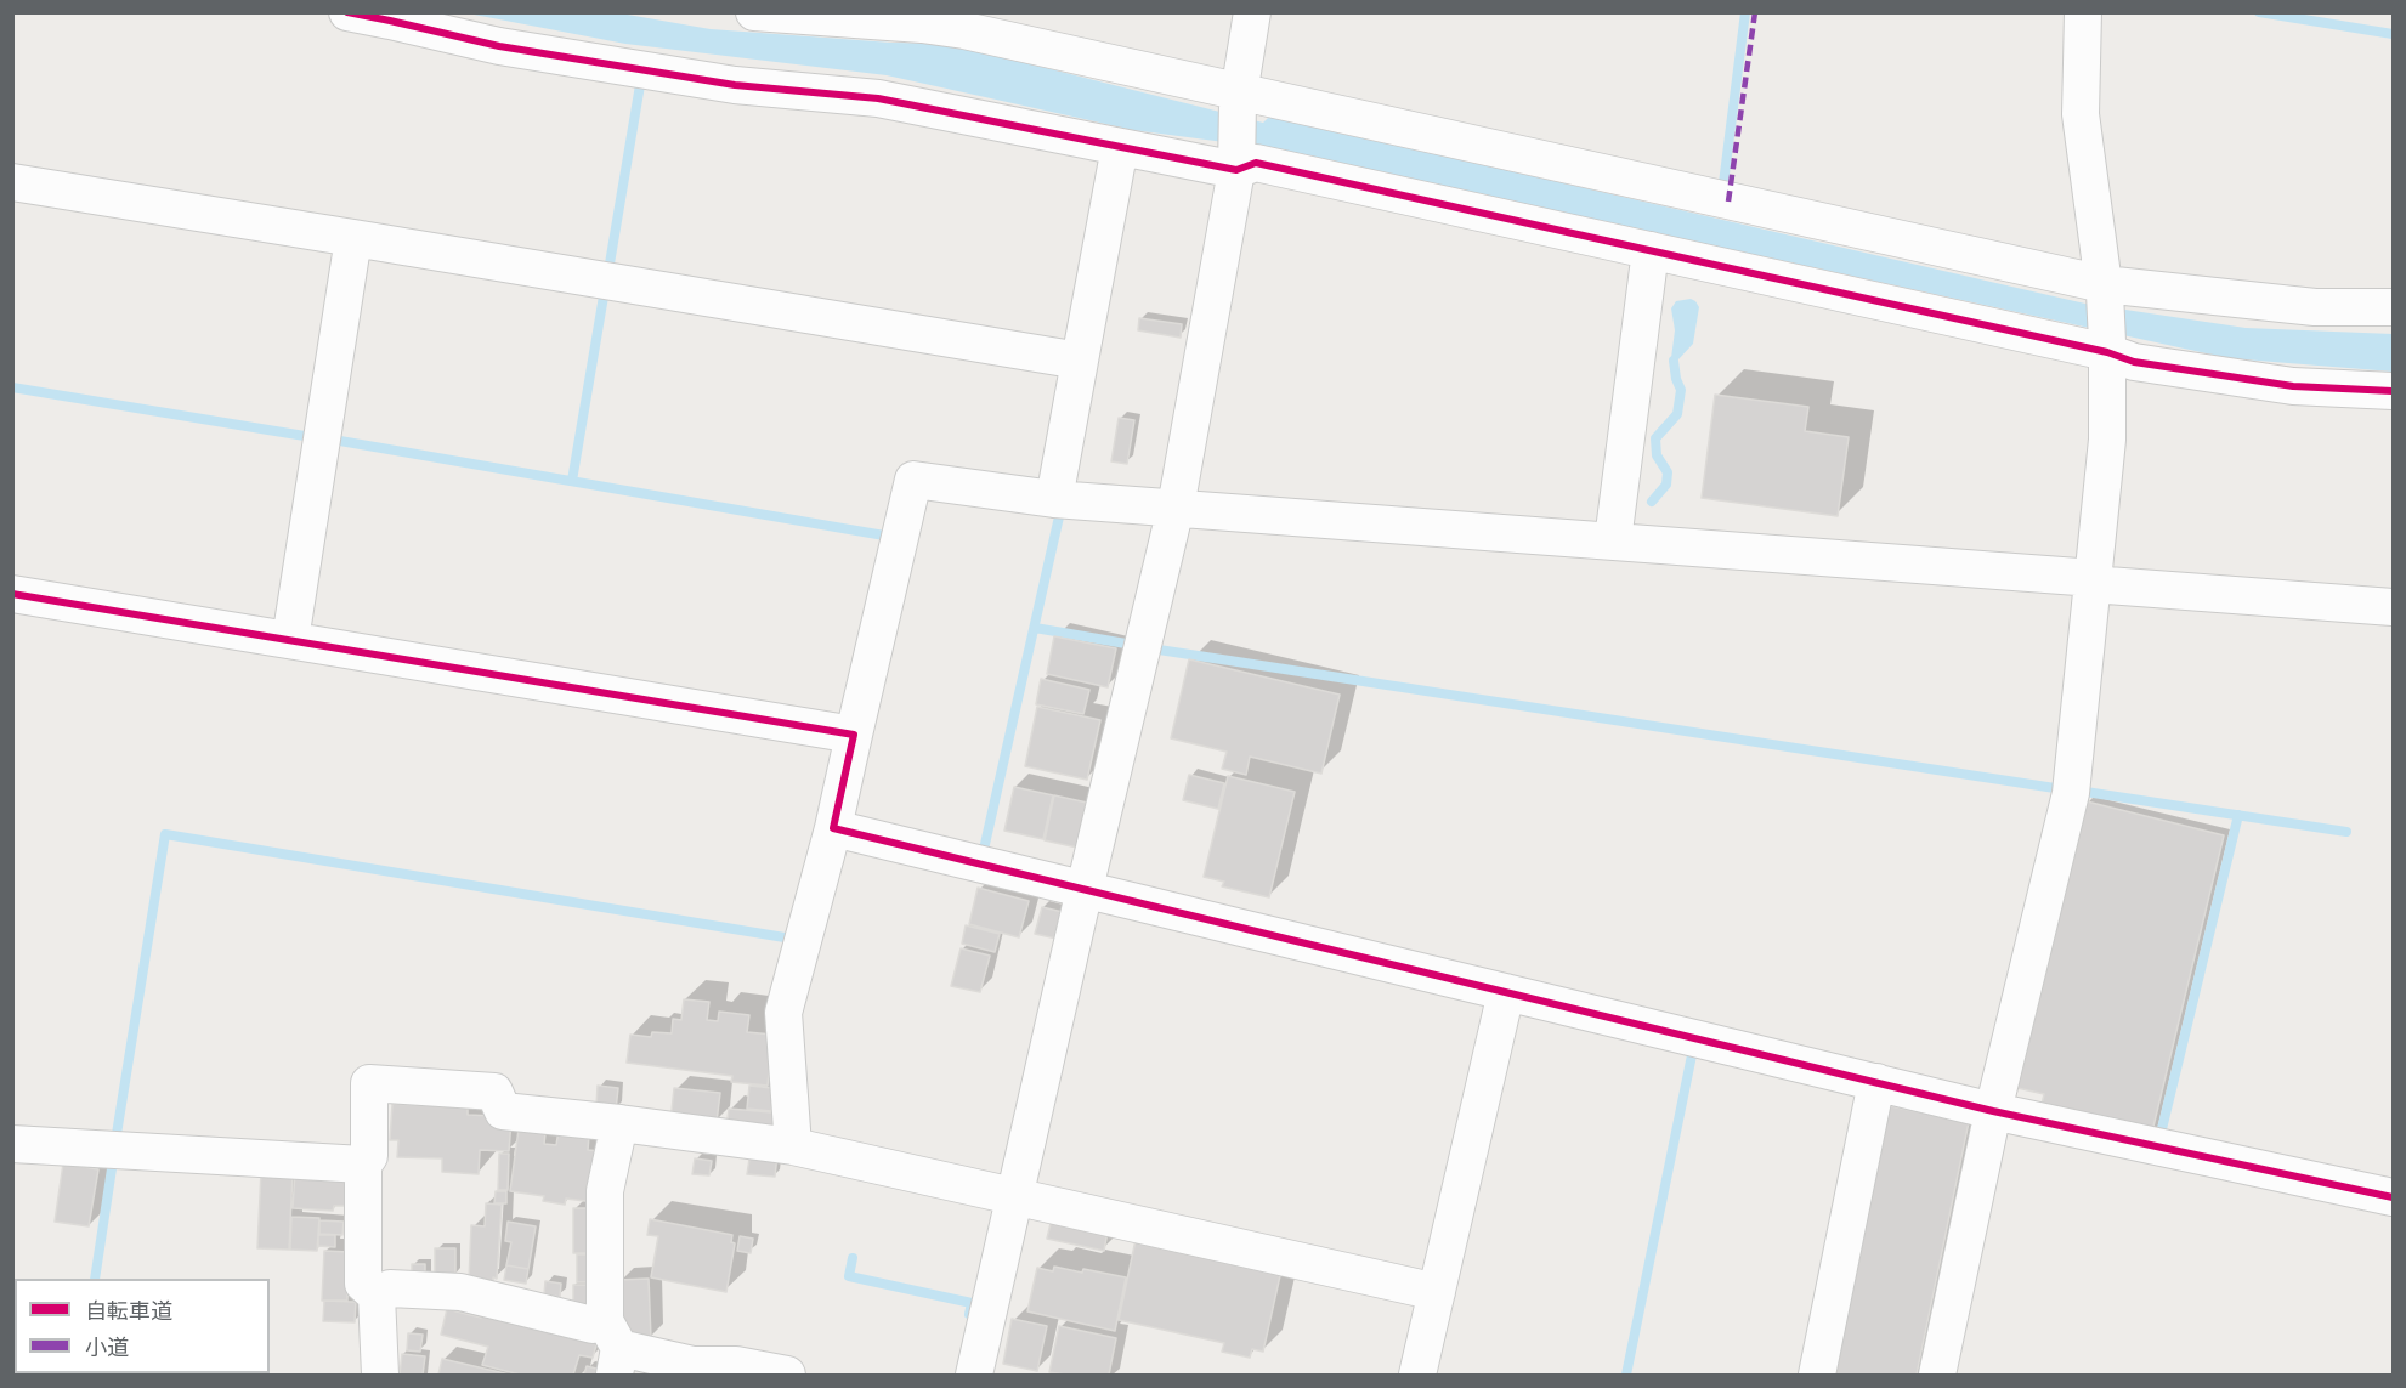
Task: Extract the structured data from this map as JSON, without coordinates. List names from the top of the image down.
{
  "legend": ["自転車道", "小道"]
}
